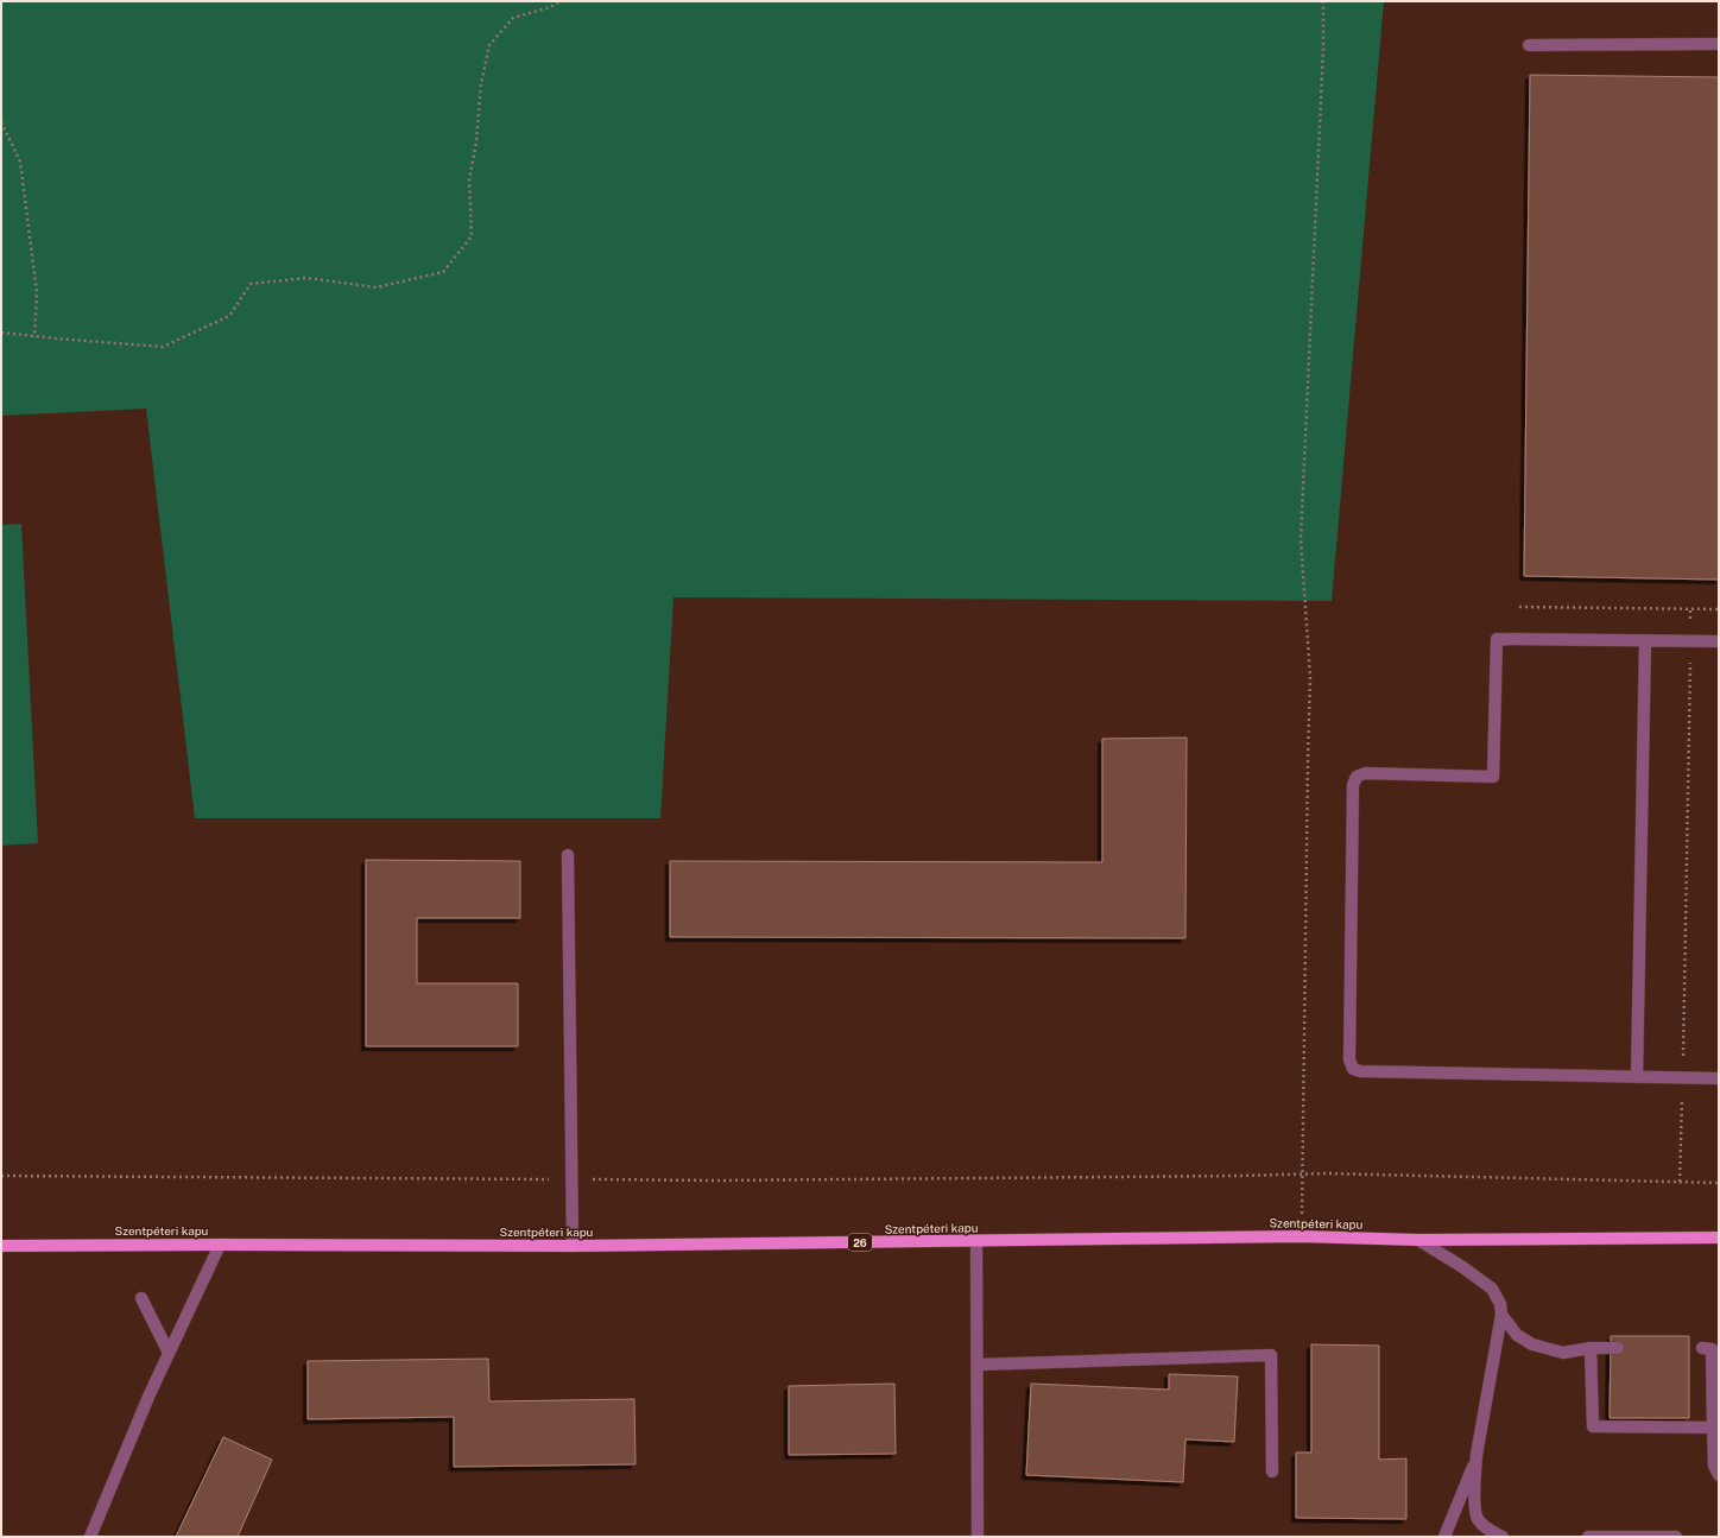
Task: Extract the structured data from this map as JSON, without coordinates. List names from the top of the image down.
{
  "streets": {
    "main road": ["Szentpéteri kapu", "26"]
  }
}
